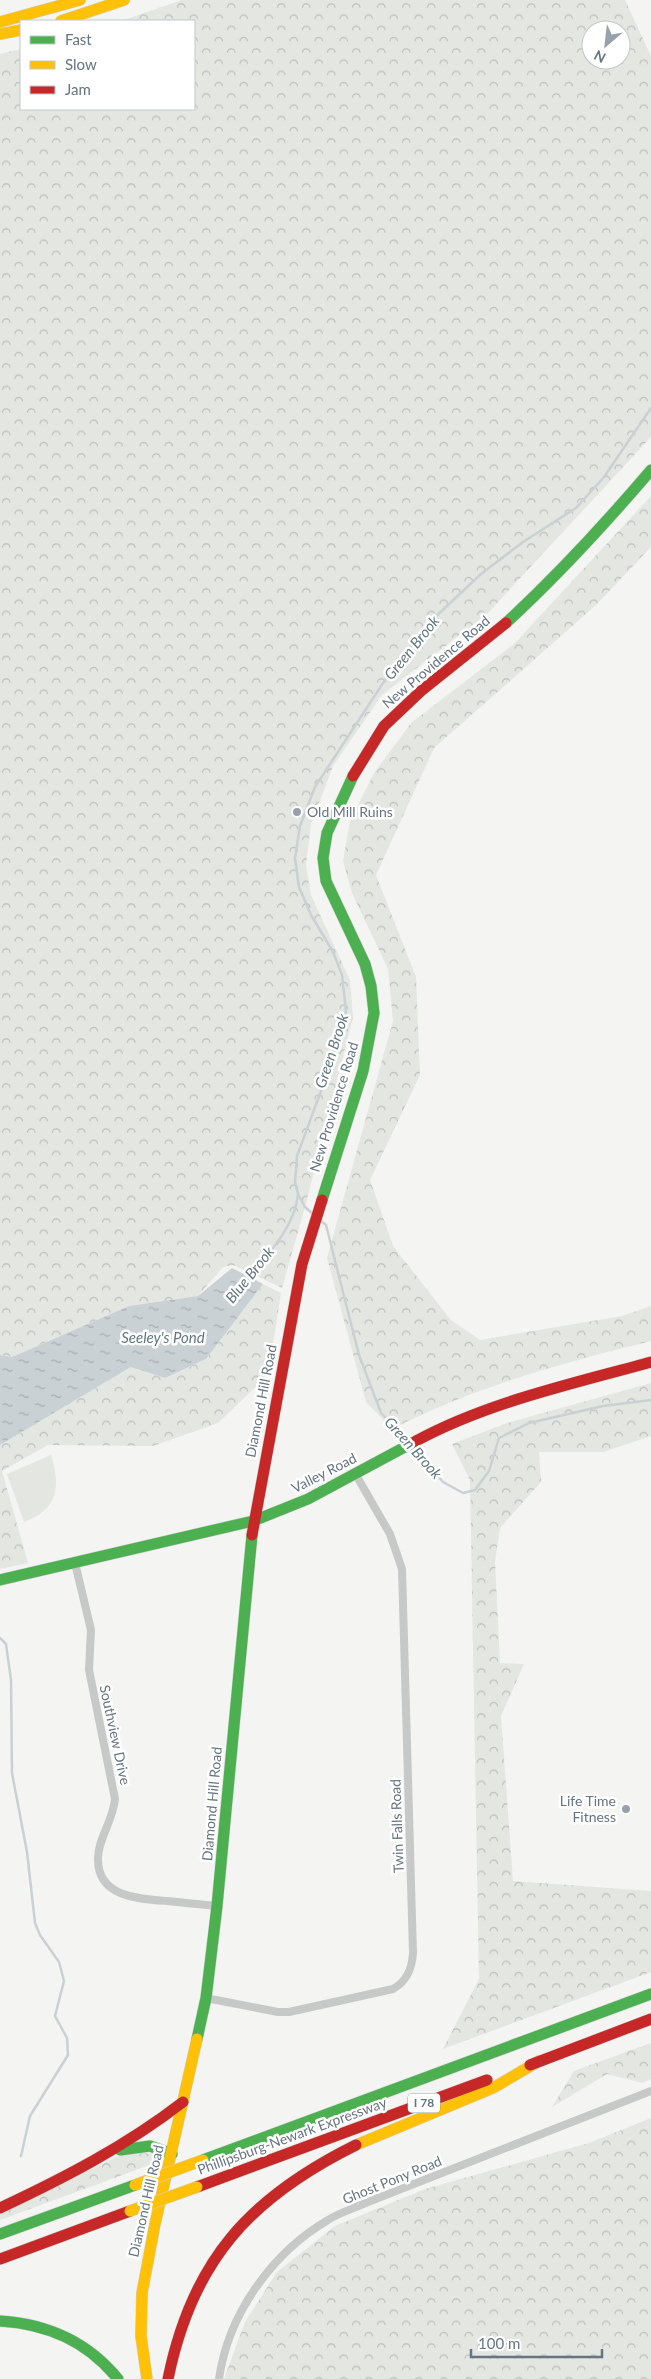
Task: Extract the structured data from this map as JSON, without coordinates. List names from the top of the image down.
{
  "streets": {
    "main road": [
      "New Providence Road",
      "Diamond Hill Road",
      "Valley Road",
      "I 78",
      "Phillipsburg-Newark Expressway"
    ],
    "street": ["Southview Drive", "Twin Falls Road", "Ghost Pony Road"]
  },
  "crossings": [
    ["New Providence Road", "Diamond Hill Road"],
    ["Diamond Hill Road", "Valley Road"],
    ["Diamond Hill Road", "Southview Drive"],
    ["Diamond Hill Road", "Twin Falls Road"],
    ["Valley Road", "Southview Drive"],
    ["Valley Road", "Twin Falls Road"]
  ],
  "water": ["Green Brook", "Blue Brook", "Seeley's Pond"],
  "places": ["Old Mill Ruins", "Life Time Fitness"],
  "legend": ["Fast", "Slow", "Jam"],
  "scale_bar": "100 m",
  "north": "bottom left"
}
